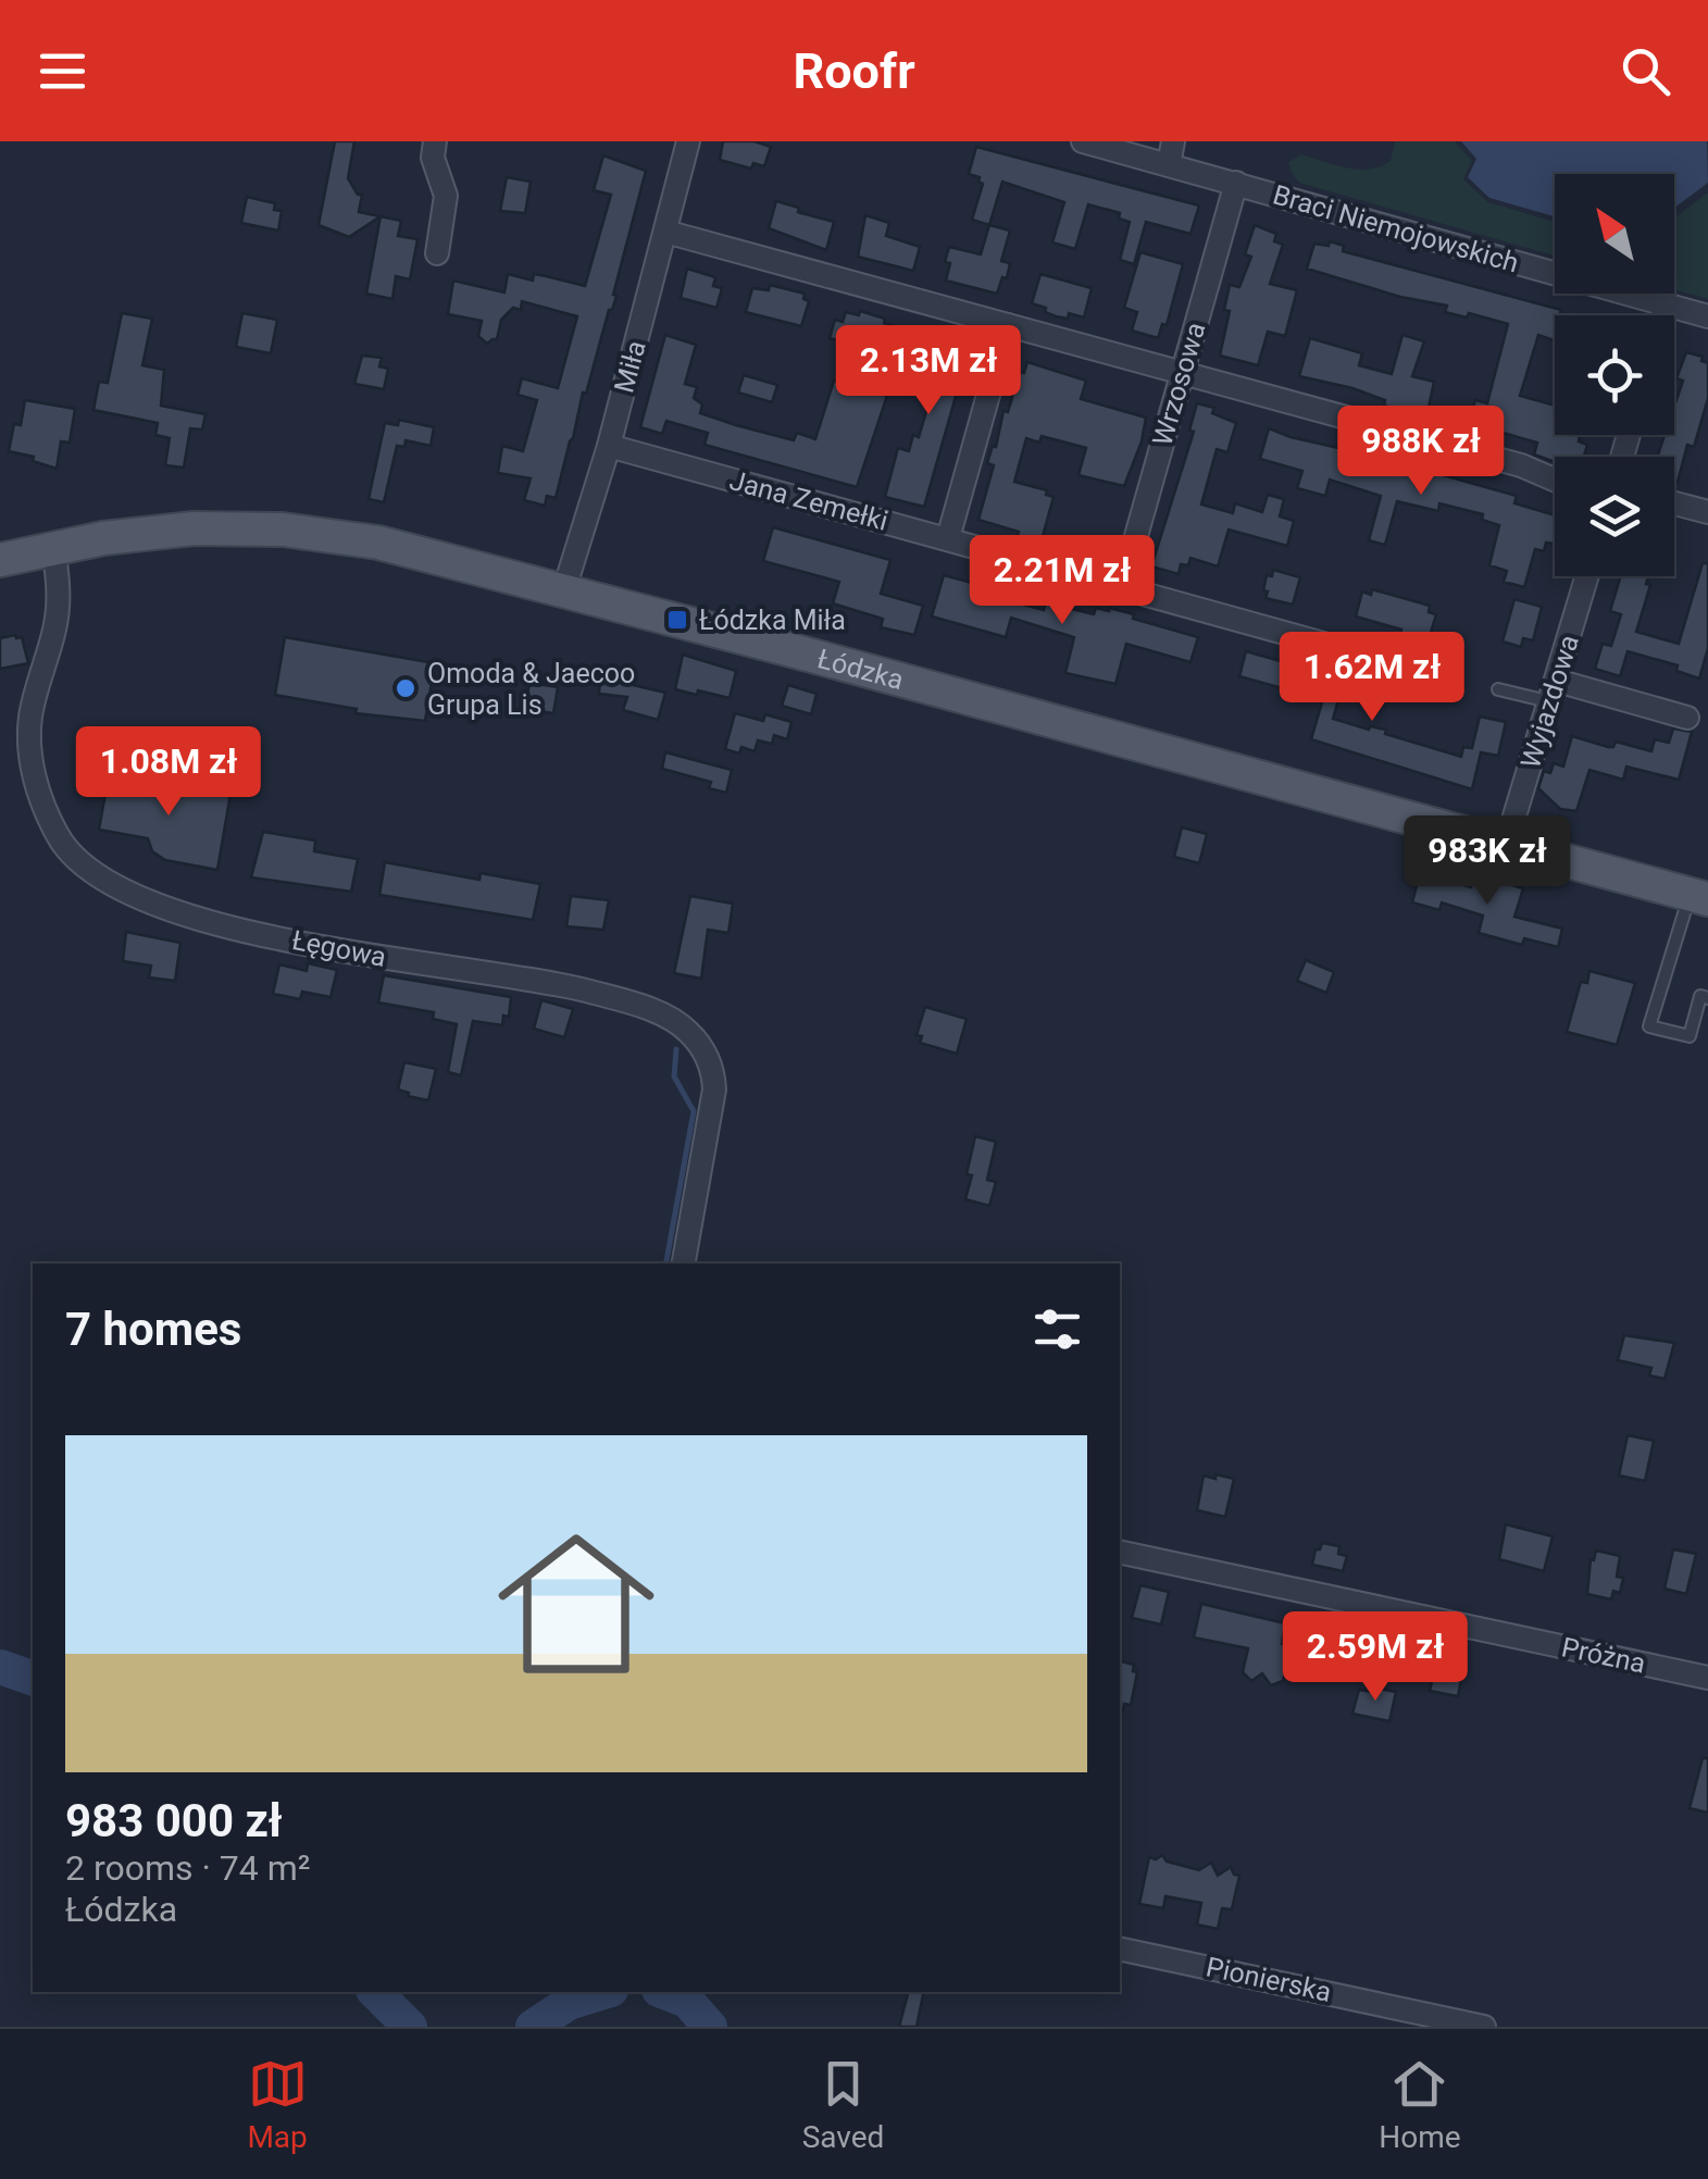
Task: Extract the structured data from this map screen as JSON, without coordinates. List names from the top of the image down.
{
  "streets": {
    "main road": ["Łódzka"],
    "street": [
      "Braci Niemojowskich",
      "Miła",
      "Wrzosowa",
      "Jana Zemełki",
      "Wyjazdowa",
      "Łęgowa",
      "Próżna",
      "Pionierska"
    ]
  },
  "crossings": [
    ["Braci Niemojowskich", "Wrzosowa"],
    ["Miła", "Jana Zemełki"],
    ["Miła", "Łódzka"],
    ["Wrzosowa", "Jana Zemełki"],
    ["Łódzka", "Wyjazdowa"],
    ["Łódzka", "Łęgowa"]
  ],
  "places": {
    "transit": ["Łódzka Miła"],
    "other": ["Omoda & Jaecoo Grupa Lis"]
  },
  "north": "top left",
  "page": {
    "header": "Roofr",
    "price": [
      "2.13M zł",
      "988K zł",
      "2.21M zł",
      "1.62M zł",
      "1.08M zł",
      "983K zł",
      "2.59M zł"
    ],
    "heading": "7 homes",
    "list": [
      {
        "name": "983 000 zł",
        "note": "2 rooms · 74 m² · Łódzka"
      }
    ],
    "tabs": ["Map", "Saved", "Home"]
  }
}
